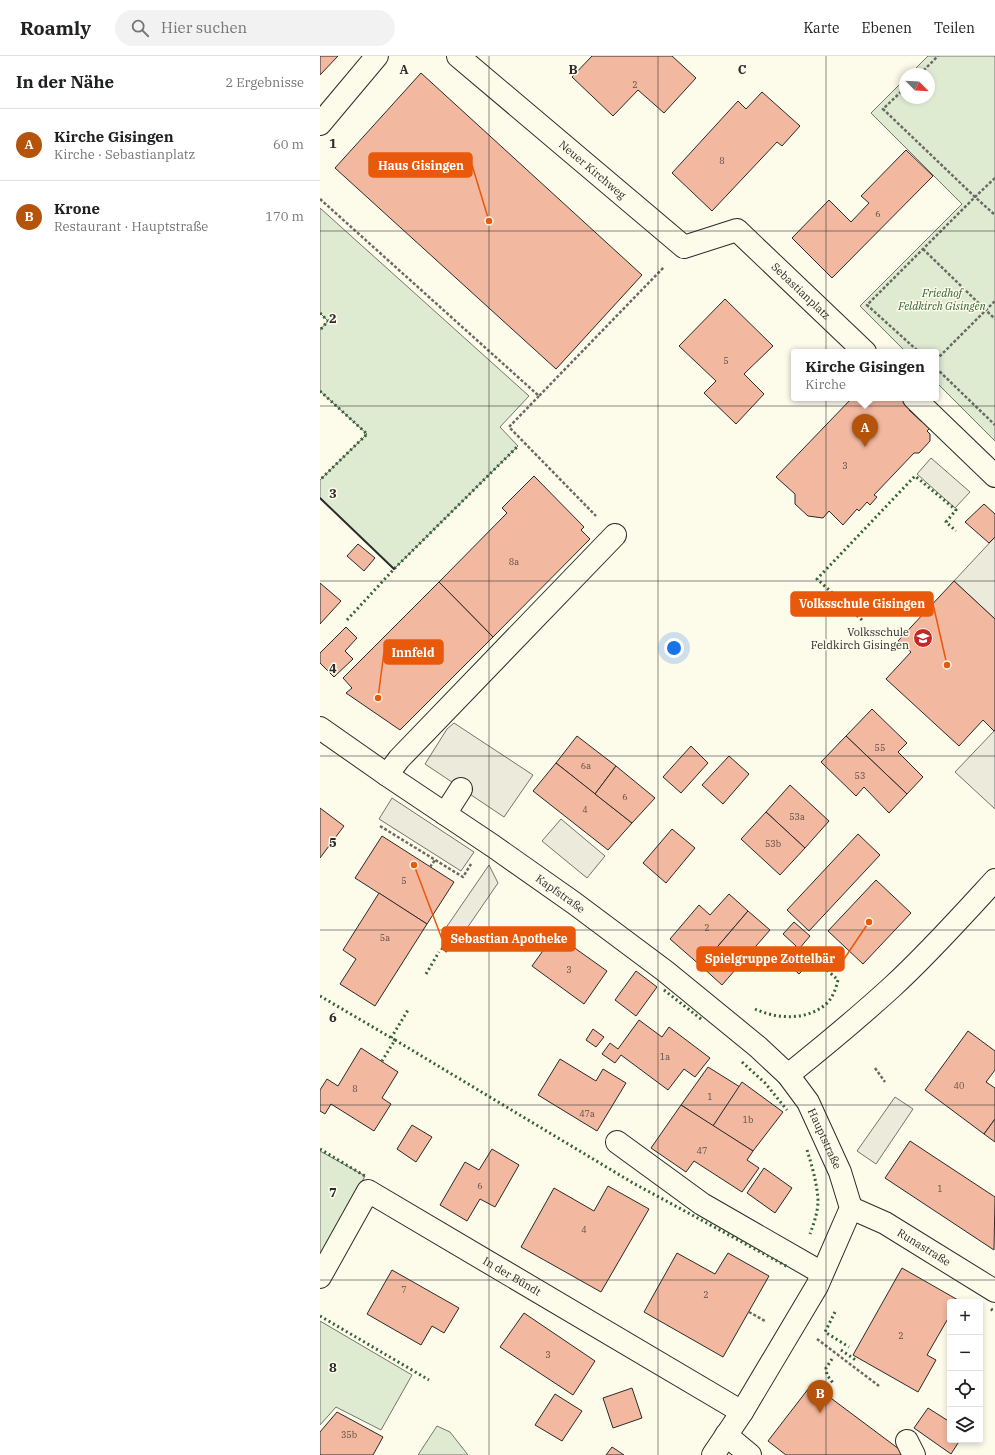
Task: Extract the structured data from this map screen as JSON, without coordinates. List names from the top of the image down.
{
  "streets": {
    "street": [
      "Neuer Kirchweg",
      "Sebastianplatz",
      "Kapfstraße",
      "Hauptstraße",
      "Runastraße",
      "In der Bündt"
    ]
  },
  "crossings": [
    ["Neuer Kirchweg", "Sebastianplatz"],
    ["Kapfstraße", "Hauptstraße"],
    ["Hauptstraße", "Runastraße"]
  ],
  "parks": ["Friedhof Feldkirch Gisingen"],
  "places": {
    "other": [
      "Haus Gisingen",
      "Volksschule Gisingen",
      "Innfeld",
      "Sebastian Apotheke",
      "Spielgruppe Zottelbär"
    ],
    "school or university": ["Volksschule Feldkirch Gisingen"]
  },
  "house_numbers": [
    "2",
    "8",
    "6",
    "5",
    "3",
    "8a",
    "55",
    "6a",
    "53",
    "6",
    "4",
    "53a",
    "53b",
    "5",
    "2",
    "5a",
    "3",
    "1a",
    "40",
    "8",
    "1",
    "47a",
    "1b",
    "47",
    "6",
    "1",
    "4",
    "7",
    "2",
    "2",
    "3",
    "35b"
  ],
  "north": "bottom right",
  "page": {
    "header": "Roamly",
    "search": "Hier suchen",
    "nav": ["Karte", "Ebenen", "Teilen"],
    "heading": ["In der Nähe", "2 Ergebnisse"],
    "list": [
      {
        "mark": "A",
        "name": "Kirche Gisingen",
        "note": "Kirche · Sebastianplatz",
        "value": "60 m"
      },
      {
        "mark": "B",
        "name": "Krone",
        "note": "Restaurant · Hauptstraße",
        "value": "170 m"
      }
    ],
    "popup": ["Kirche Gisingen", "Kirche"],
    "pins": ["A", "B"],
    "map_buttons": ["+", "−"]
  },
  "grid": {
    "columns": ["A", "B", "C"],
    "rows": [
      "1",
      "2",
      "3",
      "4",
      "5",
      "6",
      "7",
      "8"
    ]
  }
}
